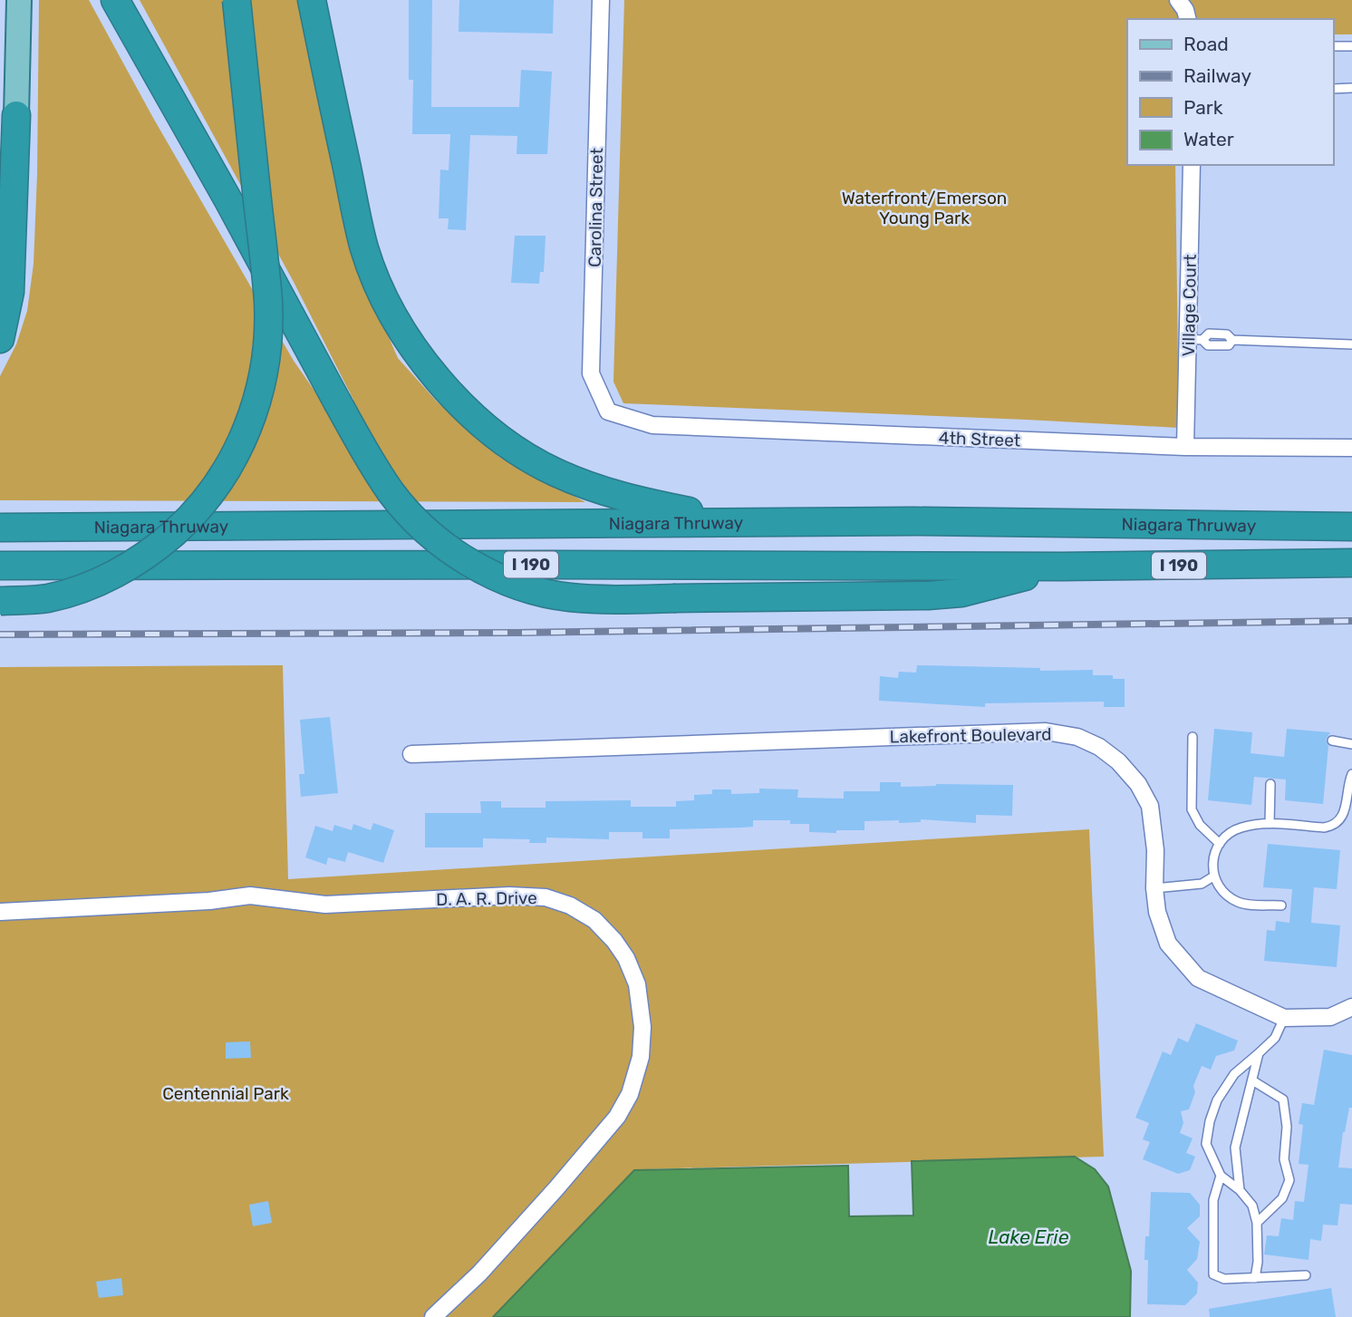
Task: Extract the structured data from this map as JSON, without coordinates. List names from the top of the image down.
{
  "streets": {
    "highway": ["Niagara Thruway", "I 190"],
    "street": [
      "Carolina Street",
      "Village Court",
      "4th Street",
      "Lakefront Boulevard",
      "D. A. R. Drive"
    ]
  },
  "crossings": [
    ["Carolina Street", "4th Street"],
    ["Village Court", "4th Street"]
  ],
  "water": ["Lake Erie"],
  "parks": ["Waterfront/Emerson Young Park", "Centennial Park"],
  "legend": [
    "Road",
    "Railway",
    "Park",
    "Water"
  ]
}
